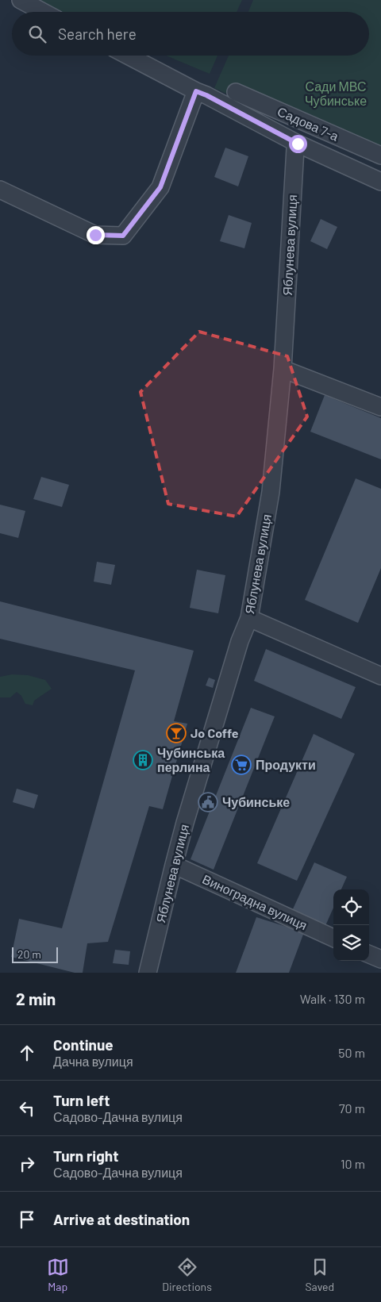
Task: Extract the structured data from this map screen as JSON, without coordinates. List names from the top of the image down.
{
  "streets": {
    "street": ["Садова 7-а", "Яблунева вулиця", "Виноградна вулиця"]
  },
  "crossings": [
    ["Яблунева вулиця", "Виноградна вулиця"]
  ],
  "parks": ["Сади МВС Чубинське"],
  "places": {
    "bar": ["Jo Coffe"],
    "building": ["Чубинська перлина"],
    "supermarket": ["Продукти"],
    "public building": ["Чубинське"]
  },
  "scale_bar": "20 m",
  "page": {
    "search": "Search here",
    "scale": "20 m",
    "heading": ["2 min", "Walk · 130 m"],
    "list": [
      ["Continue", "Дачна вулиця", "50 m"],
      ["Turn left", "Садово-Дачна вулиця", "70 m"],
      ["Turn right", "Садово-Дачна вулиця", "10 m"],
      "Arrive at destination"
    ],
    "nav": ["Map", "Directions", "Saved"]
  }
}
